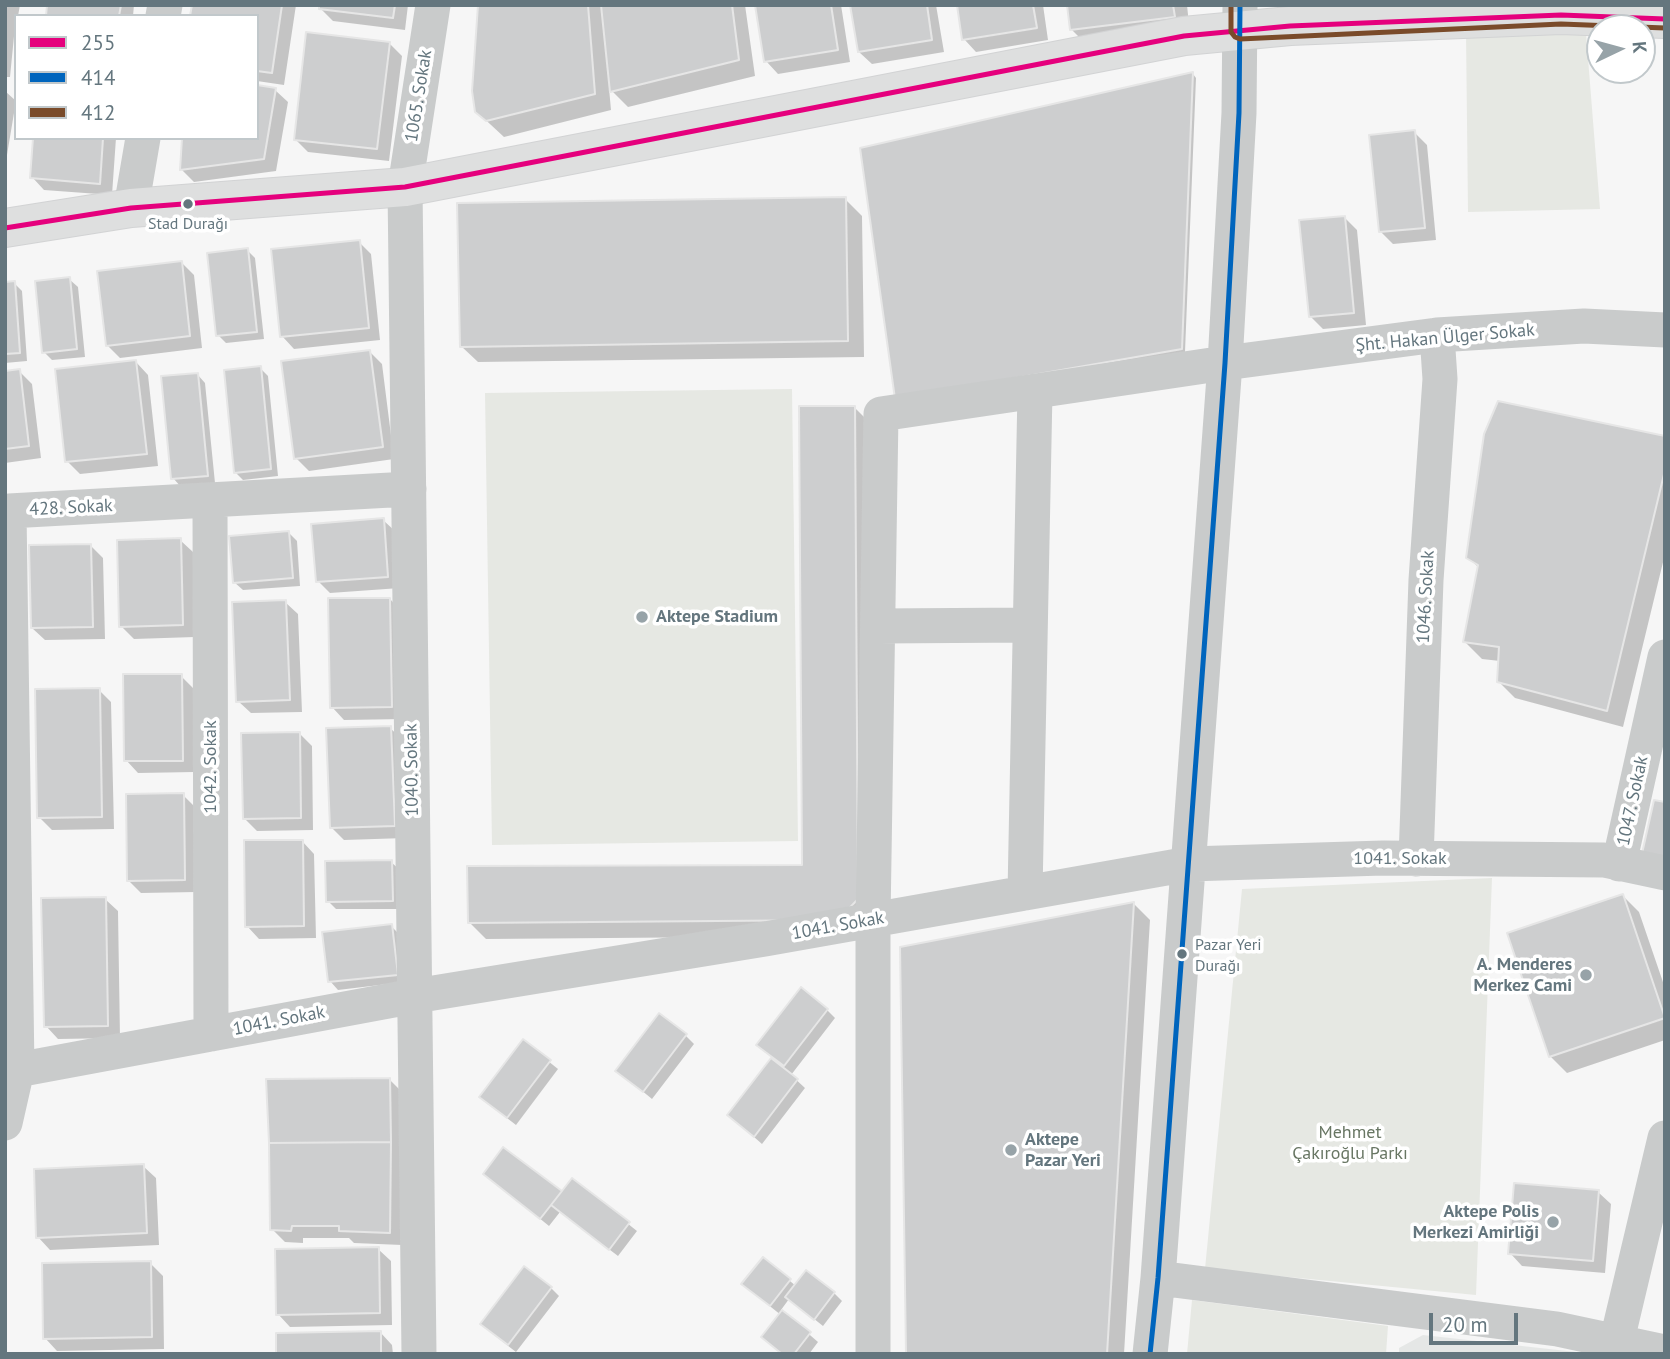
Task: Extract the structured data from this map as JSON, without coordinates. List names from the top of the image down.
{
  "streets": {
    "street": [
      "1065. Sokak",
      "Şht. Hakan Ülger Sokak",
      "428. Sokak",
      "1046. Sokak",
      "1042. Sokak",
      "1040. Sokak",
      "1047. Sokak",
      "1041. Sokak"
    ]
  },
  "crossings": [
    ["1065. Sokak", "1040. Sokak"],
    ["Şht. Hakan Ülger Sokak", "1046. Sokak"],
    ["428. Sokak", "1042. Sokak"],
    ["428. Sokak", "1040. Sokak"],
    ["428. Sokak", "1041. Sokak"],
    ["1046. Sokak", "1041. Sokak"],
    ["1042. Sokak", "1041. Sokak"],
    ["1040. Sokak", "1041. Sokak"],
    ["1047. Sokak", "1041. Sokak"]
  ],
  "parks": ["Mehmet Çakıroğlu Parkı"],
  "places": [
    "Stad Durağı",
    "Aktepe Stadium",
    "Pazar Yeri Durağı",
    "A. Menderes Merkez Cami",
    "Aktepe Pazar Yeri",
    "Aktepe Polis Merkezi Amirliği"
  ],
  "lines": ["transit line 414", "transit line 412", "transit line 255"],
  "legend": ["255", "414", "412"],
  "scale_bar": "20 m",
  "north": "right"
}
